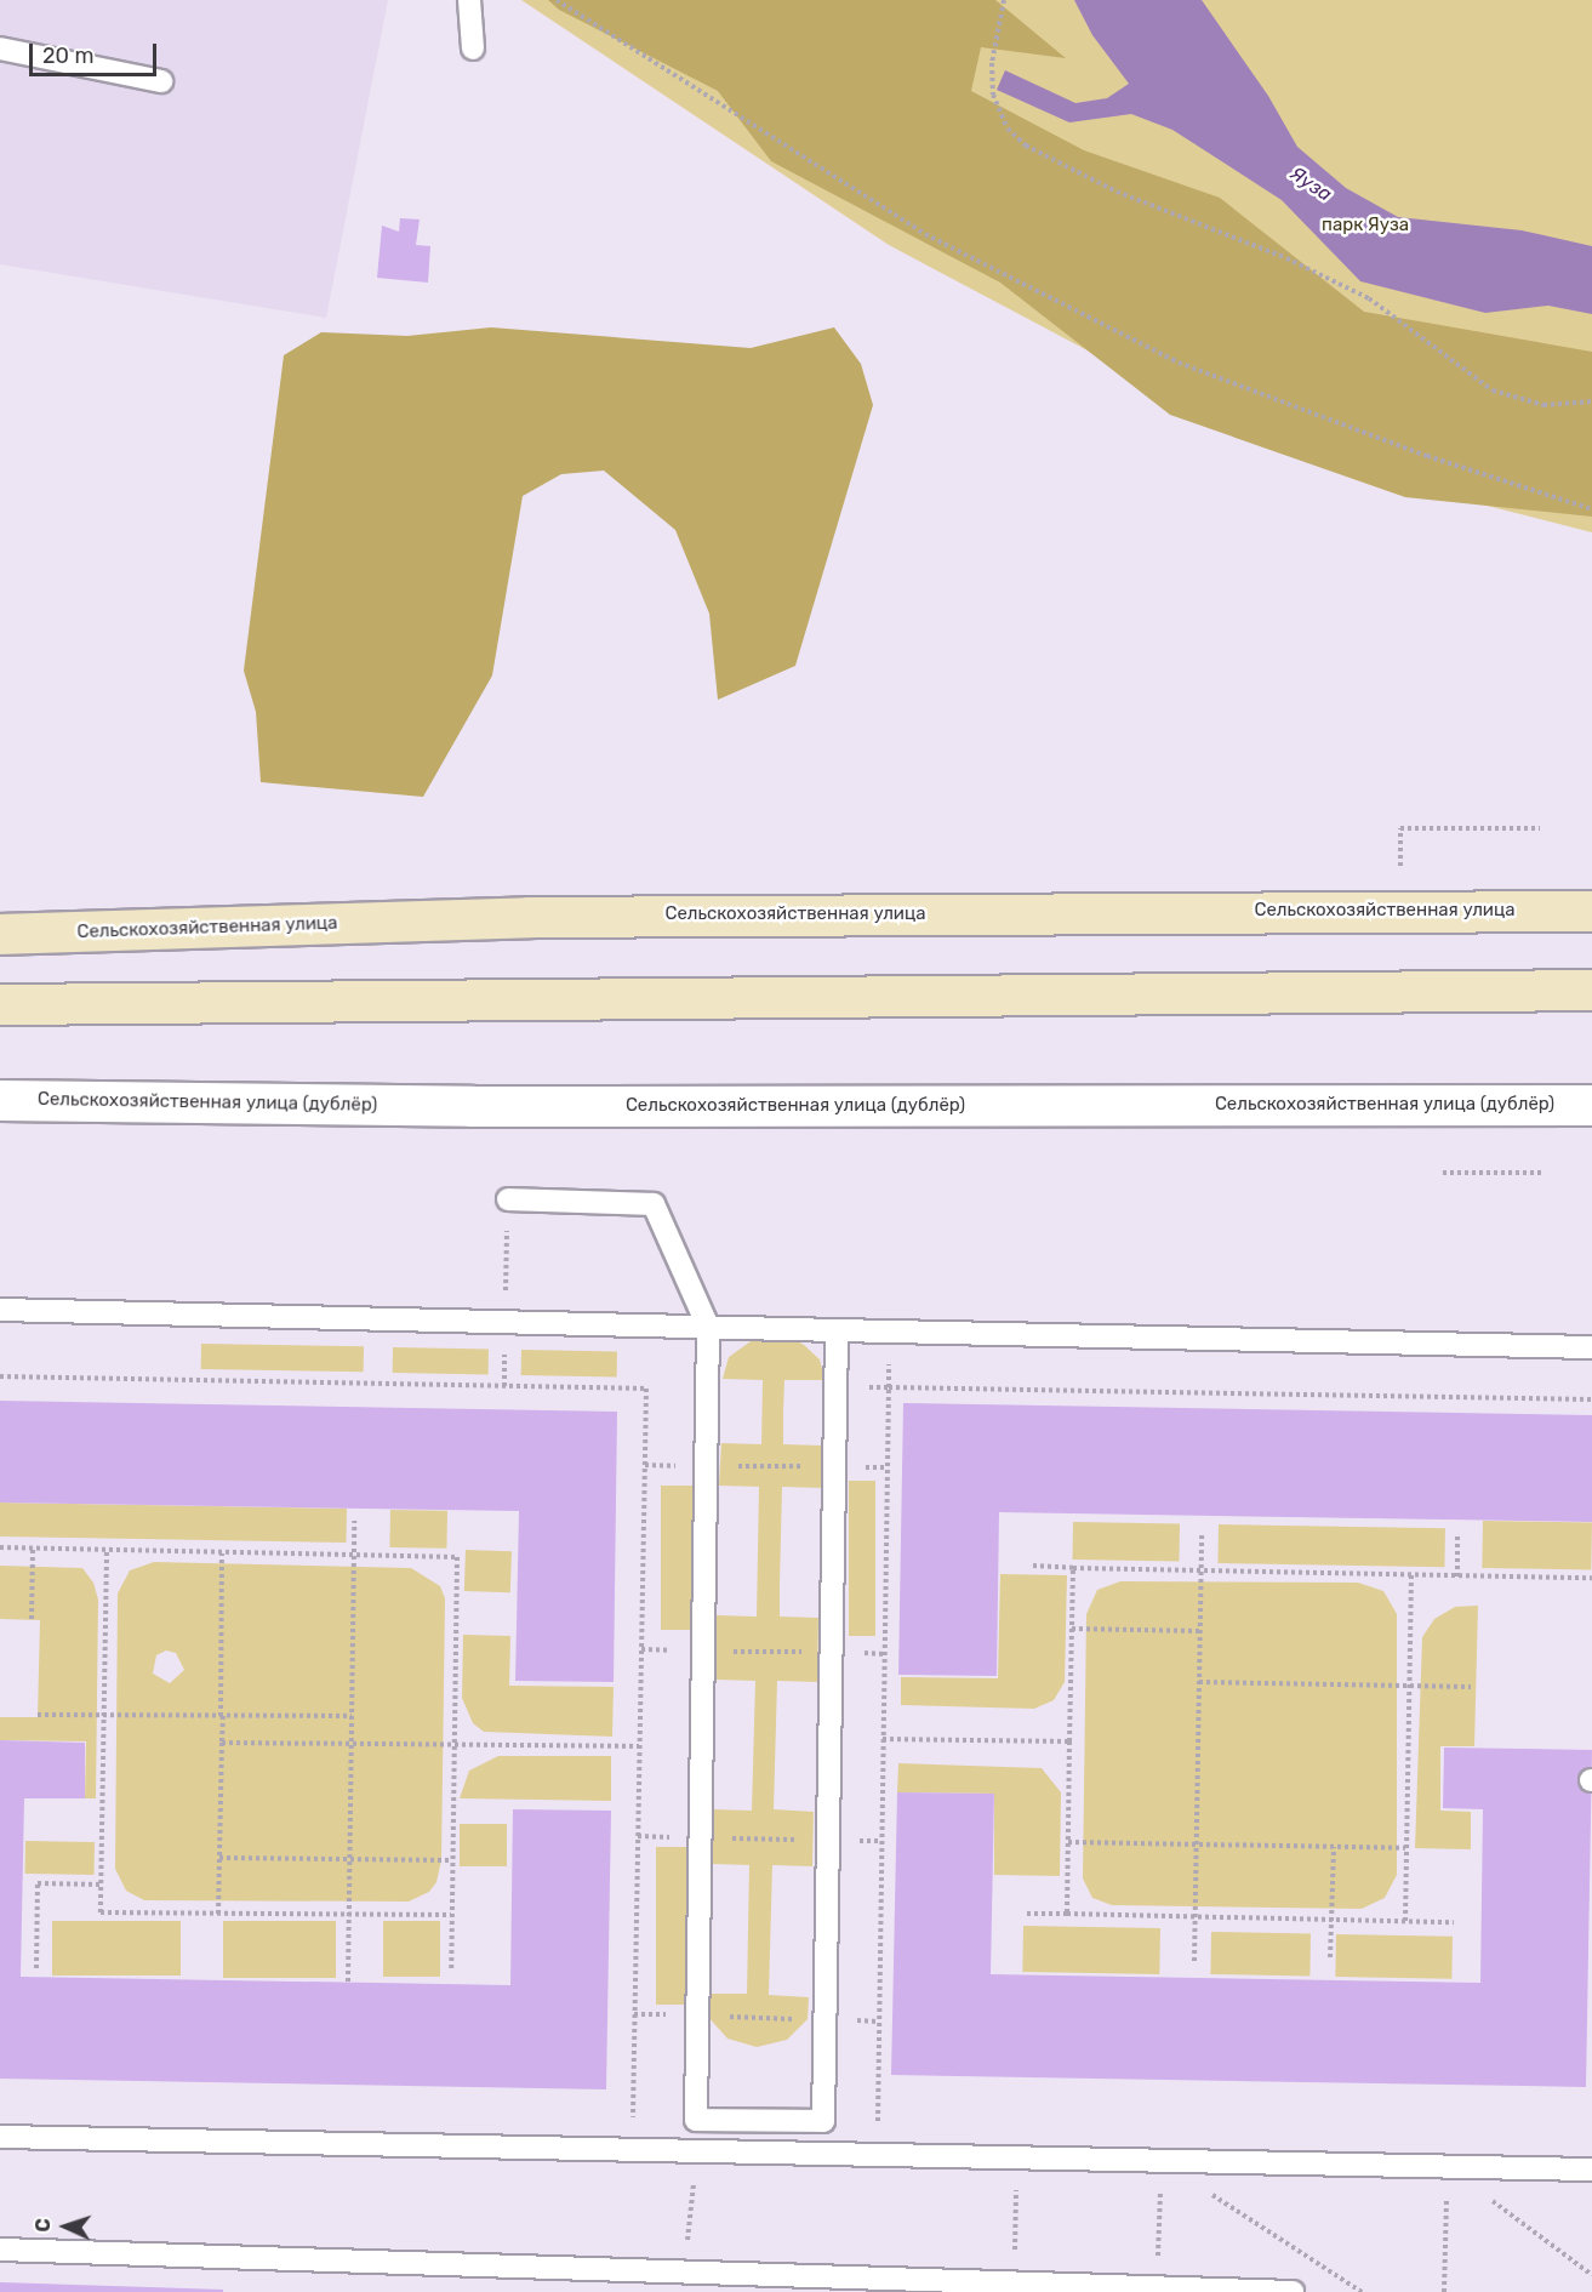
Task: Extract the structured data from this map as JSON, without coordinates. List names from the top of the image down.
{
  "streets": {
    "main road": ["Сельскохозяйственная улица"],
    "street": ["Сельскохозяйственная улица (дублёр)"]
  },
  "water": ["Яуза"],
  "parks": ["парк Яуза"],
  "scale_bar": "20 m",
  "north": "left"
}
